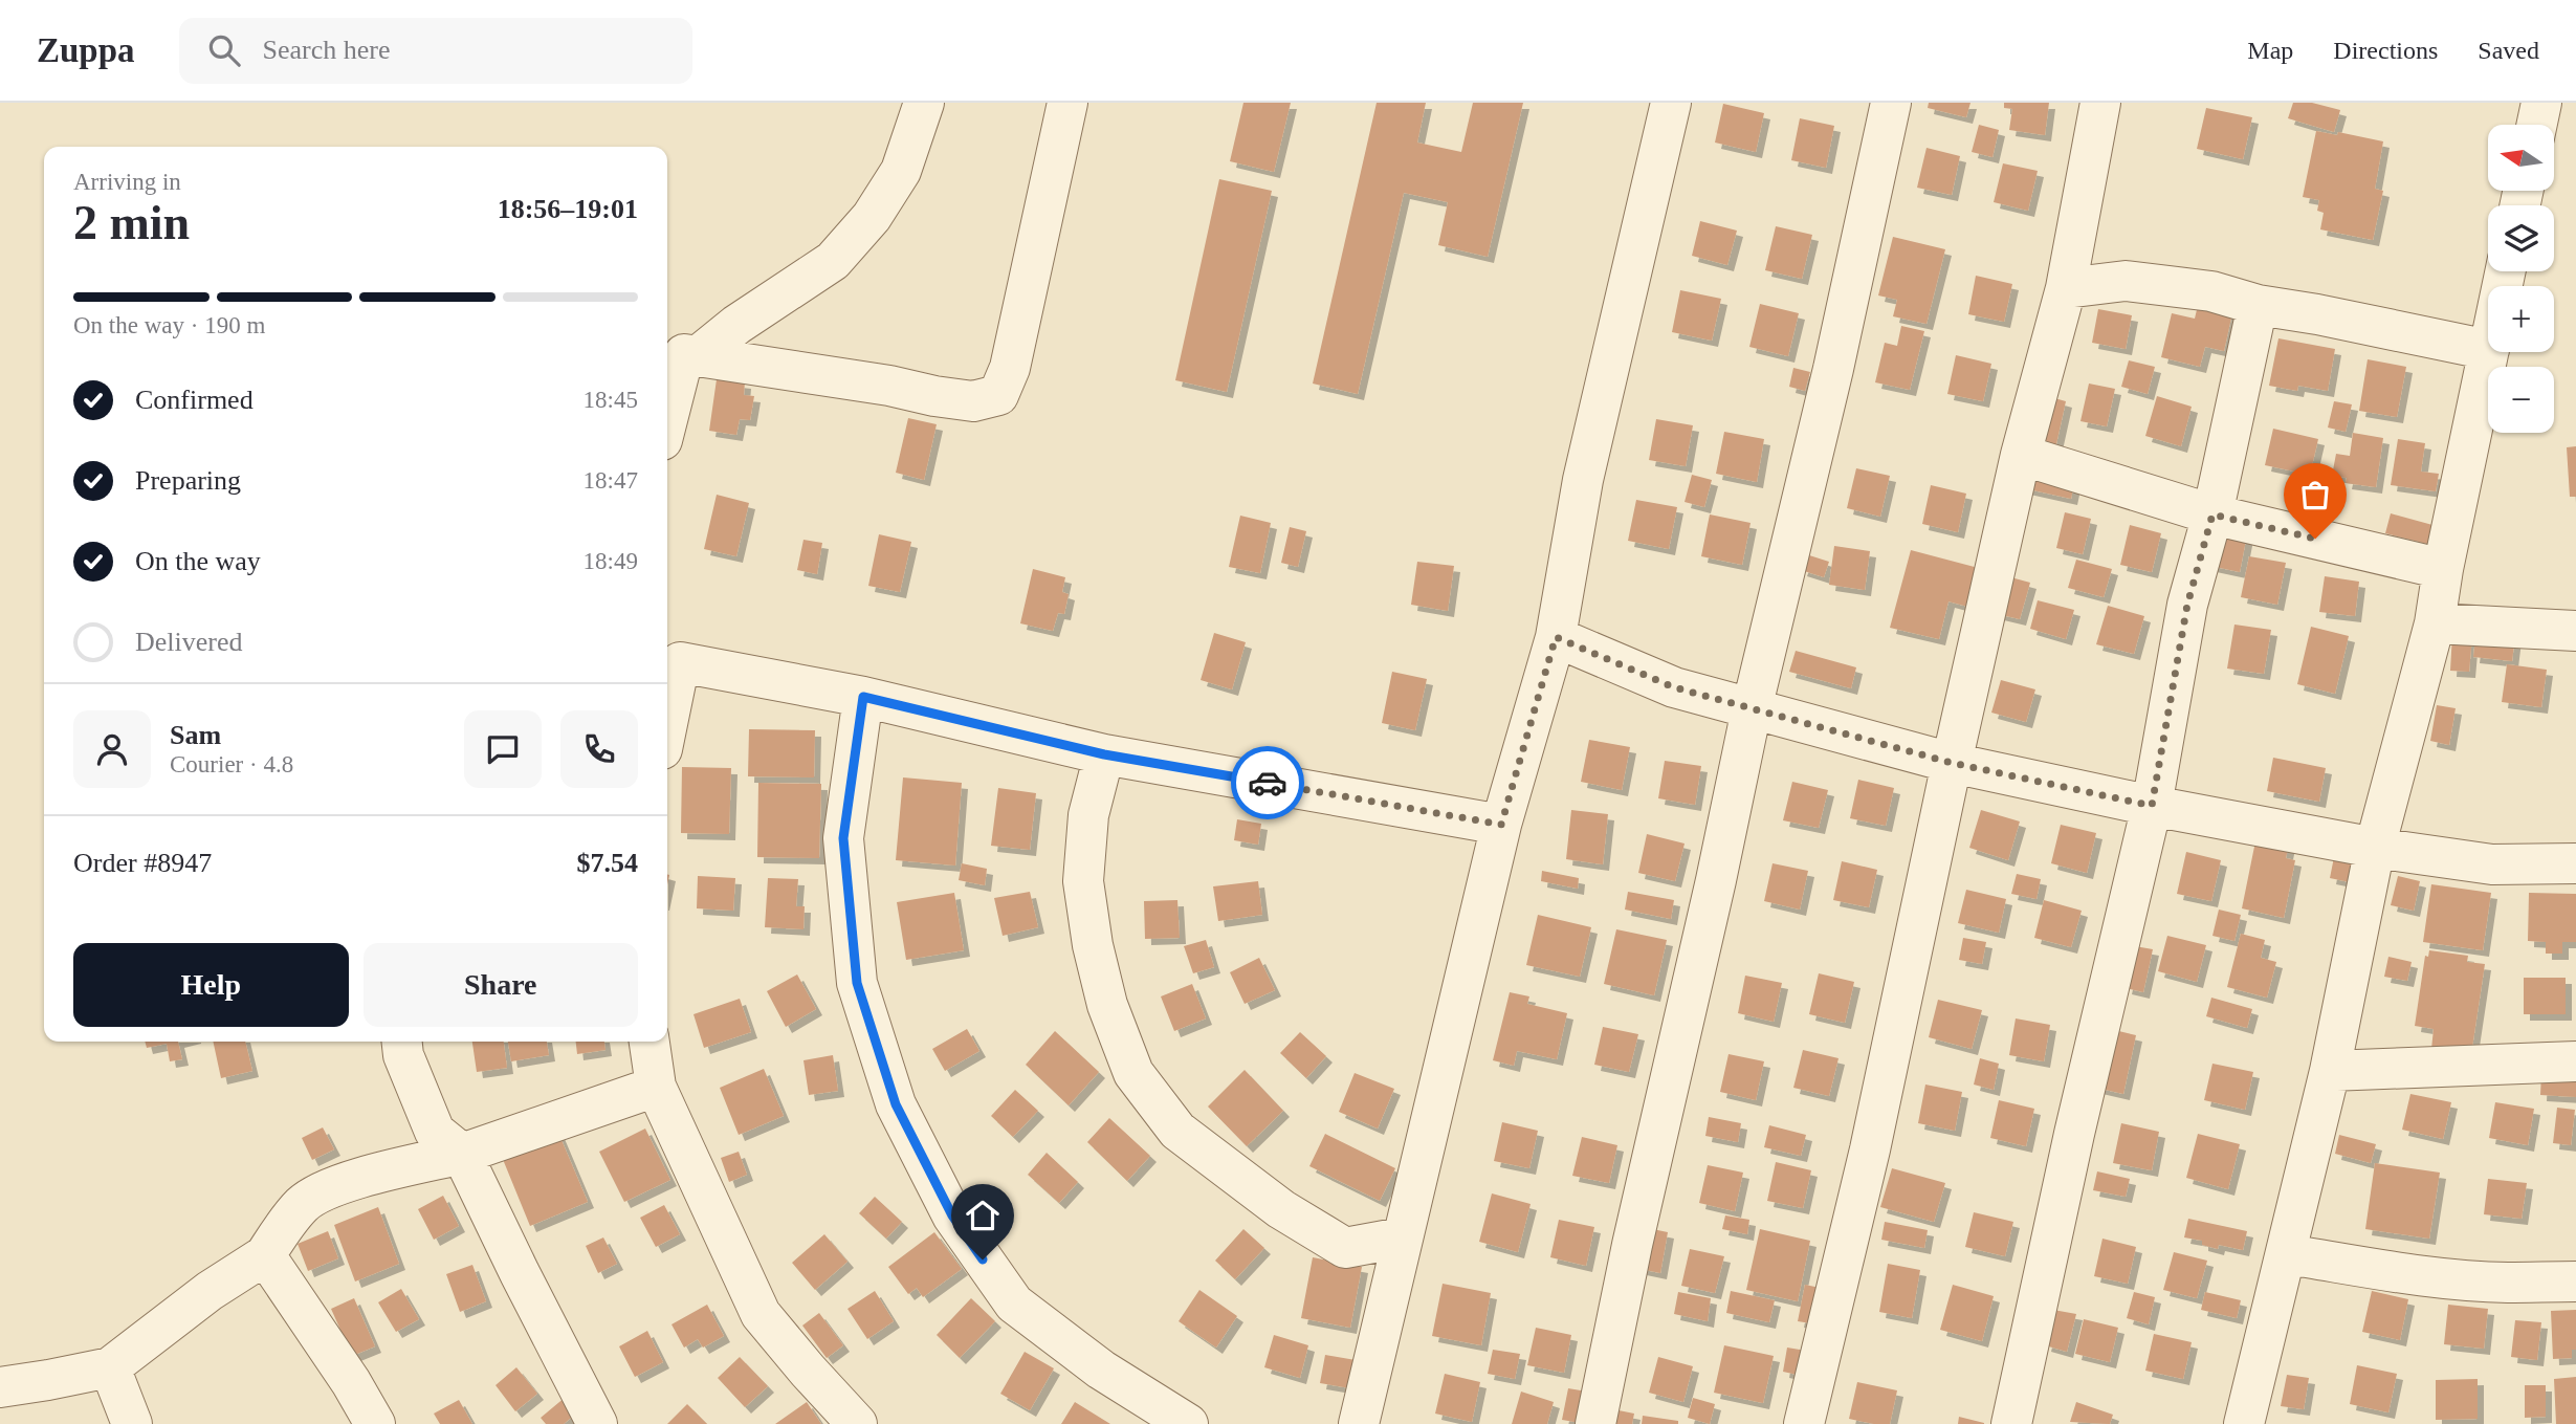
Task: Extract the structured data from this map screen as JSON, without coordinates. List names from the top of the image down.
{
  "north": "left",
  "page": {
    "header": "Zuppa",
    "search": "Search here",
    "nav": ["Map", "Directions", "Saved"],
    "map_buttons": ["+", "−"],
    "heading": ["2 min", "Arriving in", "18:56–19:01"],
    "panel": [
      "Sam",
      "Courier · 4.8",
      "Order #8947",
      "$7.54"
    ],
    "bar": "On the way · 190 m",
    "list": [
      ["Confirmed", "18:45"],
      ["Preparing", "18:47"],
      ["On the way", "18:49"],
      "Delivered"
    ],
    "buttons": ["Help", "Share"]
  }
}
